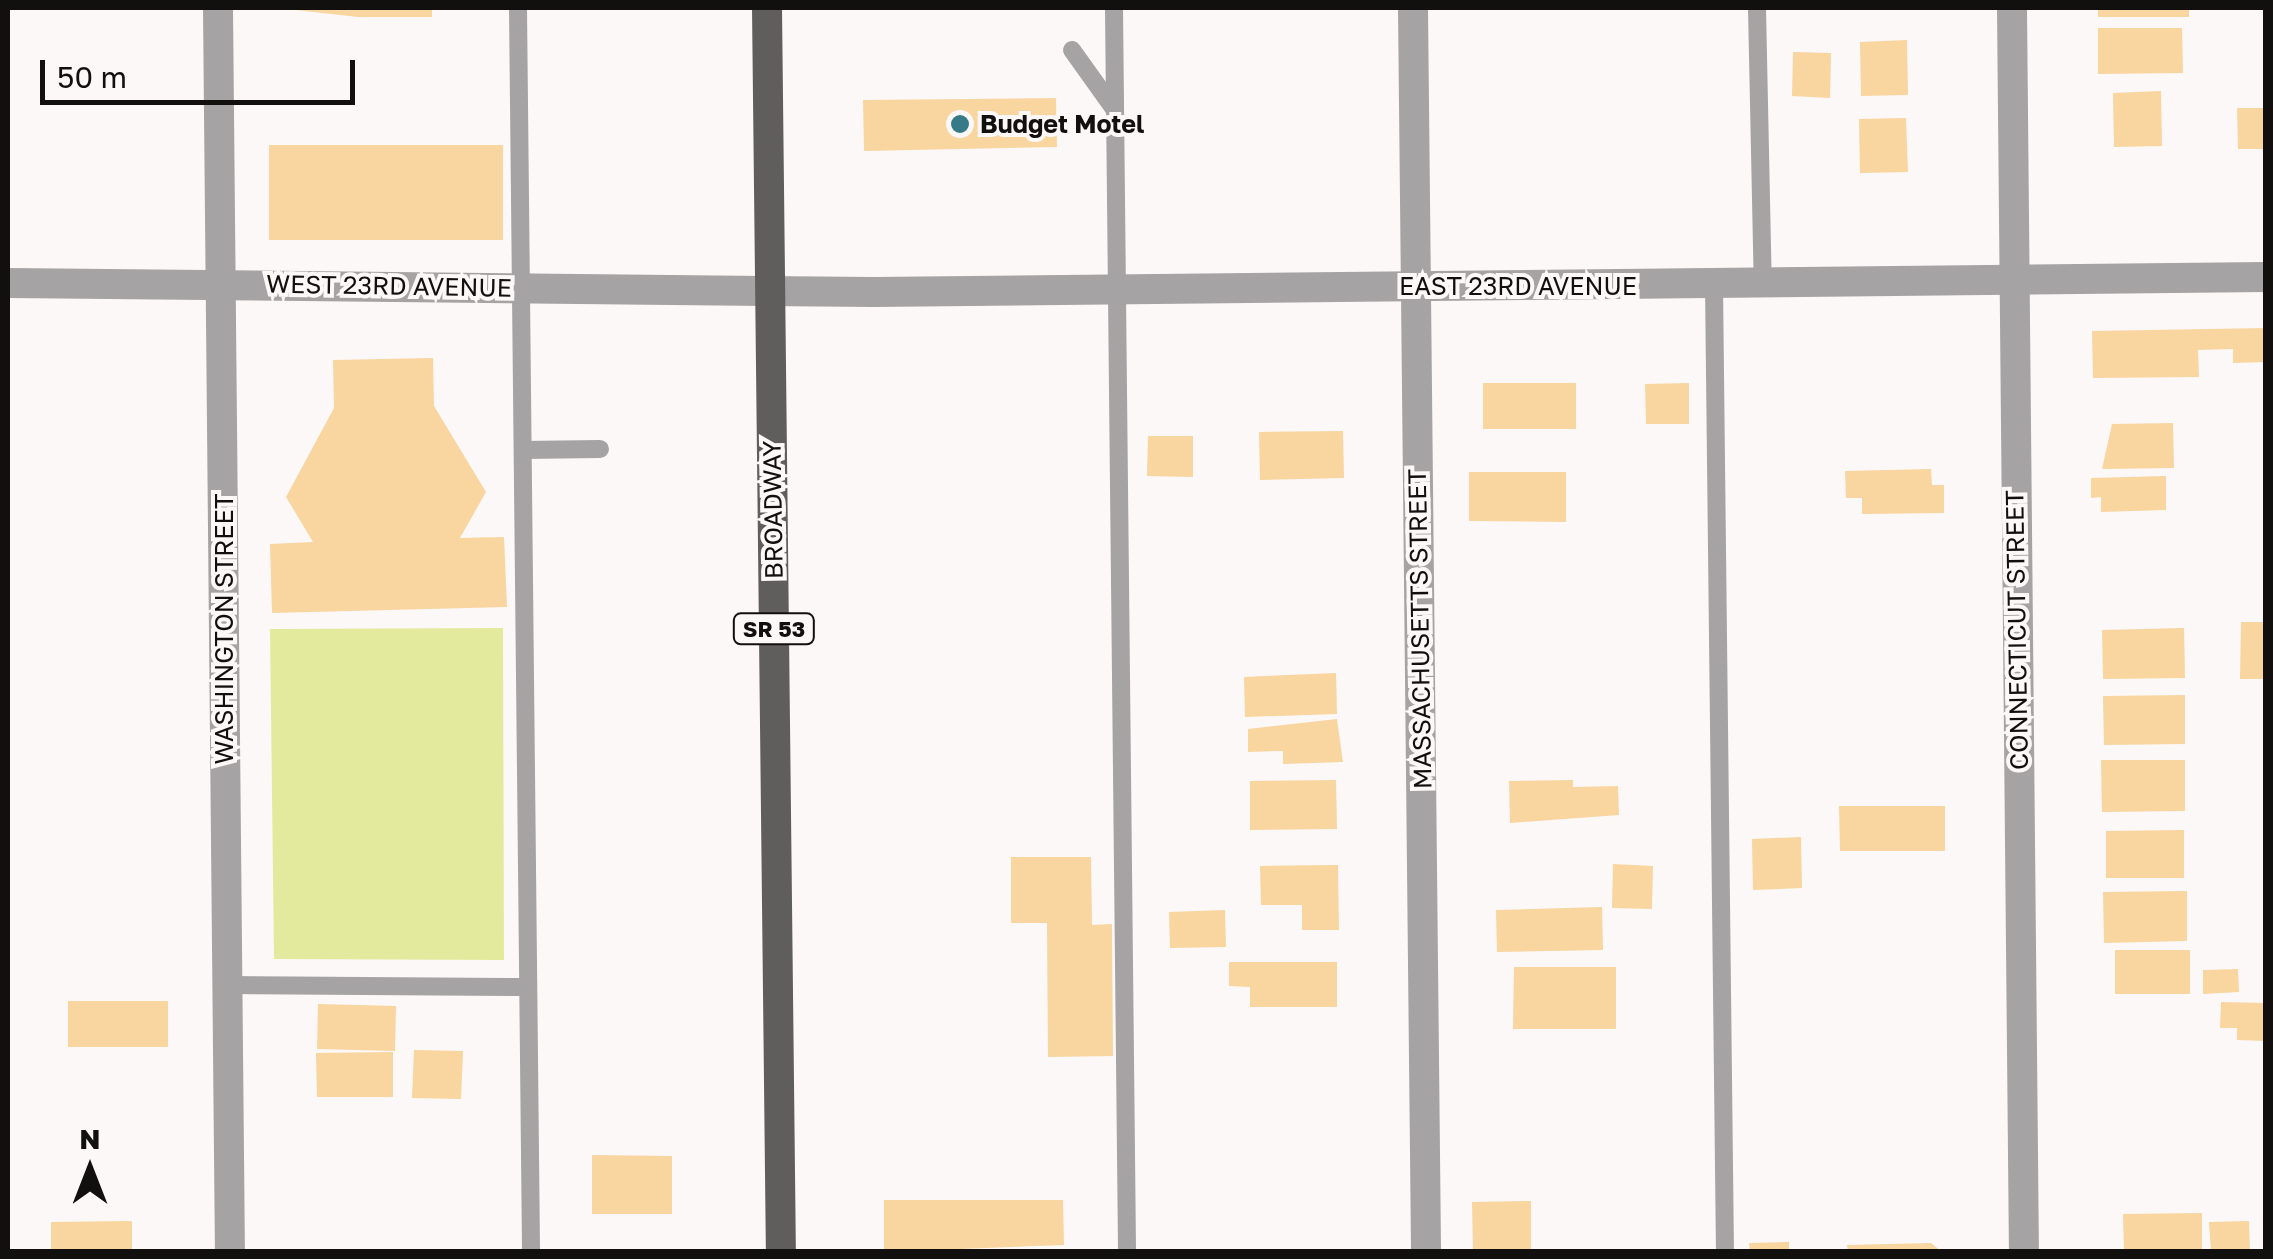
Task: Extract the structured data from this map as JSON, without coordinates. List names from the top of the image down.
{
  "streets": {
    "main road": ["BROADWAY", "SR 53"],
    "street": [
      "WEST 23RD AVENUE",
      "EAST 23RD AVENUE",
      "WASHINGTON STREET",
      "MASSACHUSETTS STREET",
      "CONNECTICUT STREET"
    ]
  },
  "crossings": [
    ["WEST 23RD AVENUE", "EAST 23RD AVENUE"],
    ["WEST 23RD AVENUE", "BROADWAY"],
    ["WEST 23RD AVENUE", "WASHINGTON STREET"],
    ["EAST 23RD AVENUE", "BROADWAY"],
    ["EAST 23RD AVENUE", "MASSACHUSETTS STREET"],
    ["EAST 23RD AVENUE", "CONNECTICUT STREET"]
  ],
  "places": ["Budget Motel"],
  "scale_bar": "50 m",
  "north": "top"
}
